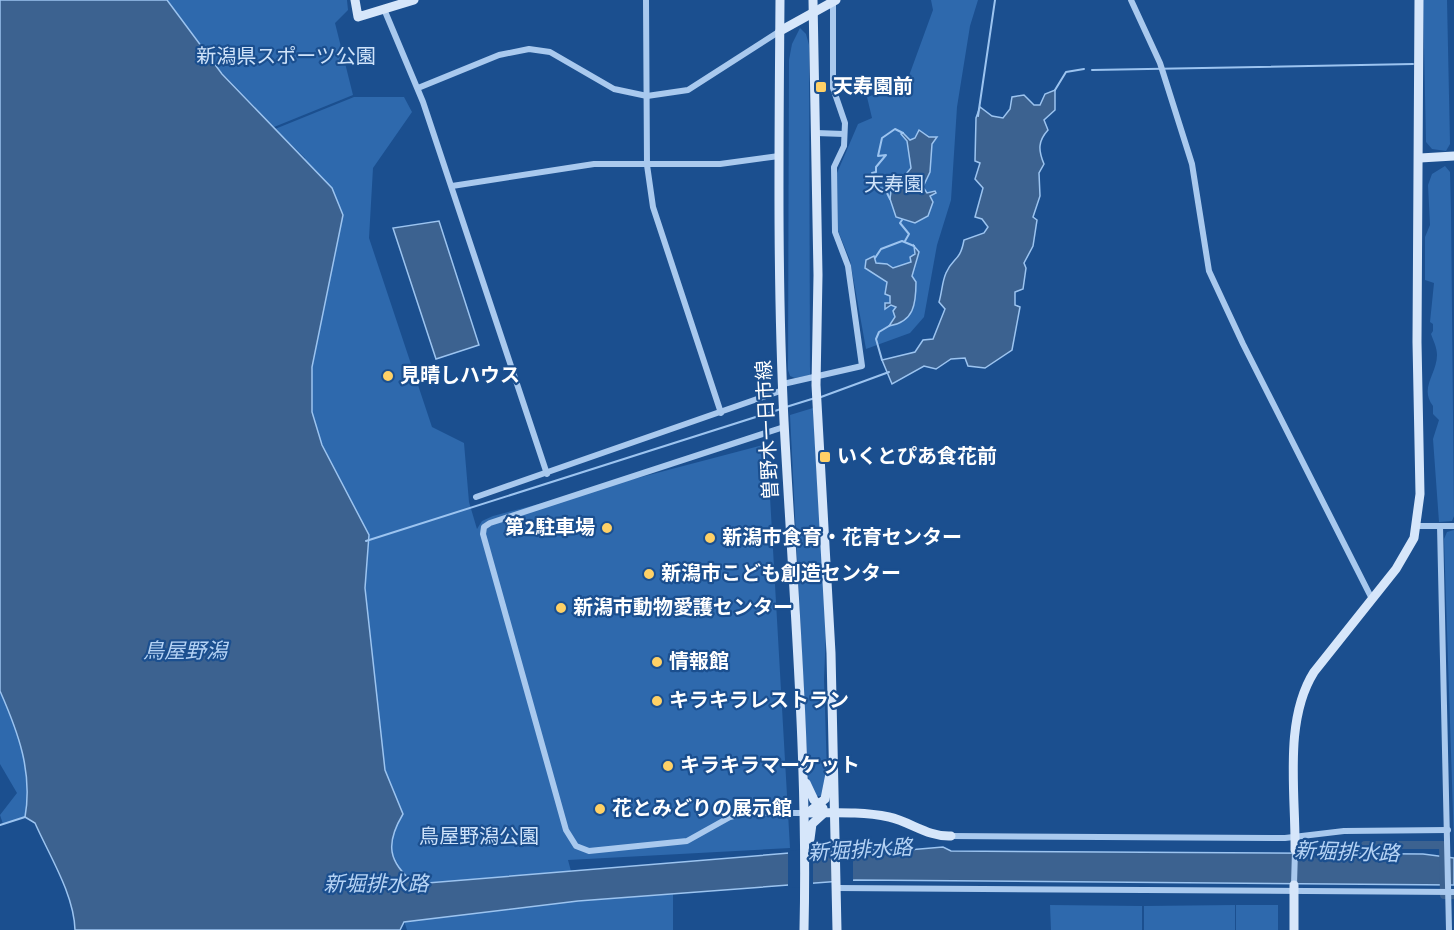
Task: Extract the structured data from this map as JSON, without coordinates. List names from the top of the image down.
{
  "streets": {
    "main road": ["曽野木一日市線"]
  },
  "water": ["鳥屋野潟", "新堀排水路"],
  "parks": ["新潟県スポーツ公園", "天寿園", "鳥屋野潟公園"],
  "places": {
    "transit": ["天寿園前", "いくとぴあ食花前"],
    "other": [
      "見晴しハウス",
      "第2駐車場",
      "新潟市食育・花育センター",
      "新潟市こども創造センター",
      "新潟市動物愛護センター",
      "情報館",
      "キラキラレストラン",
      "キラキラマーケット",
      "花とみどりの展示館"
    ]
  }
}
